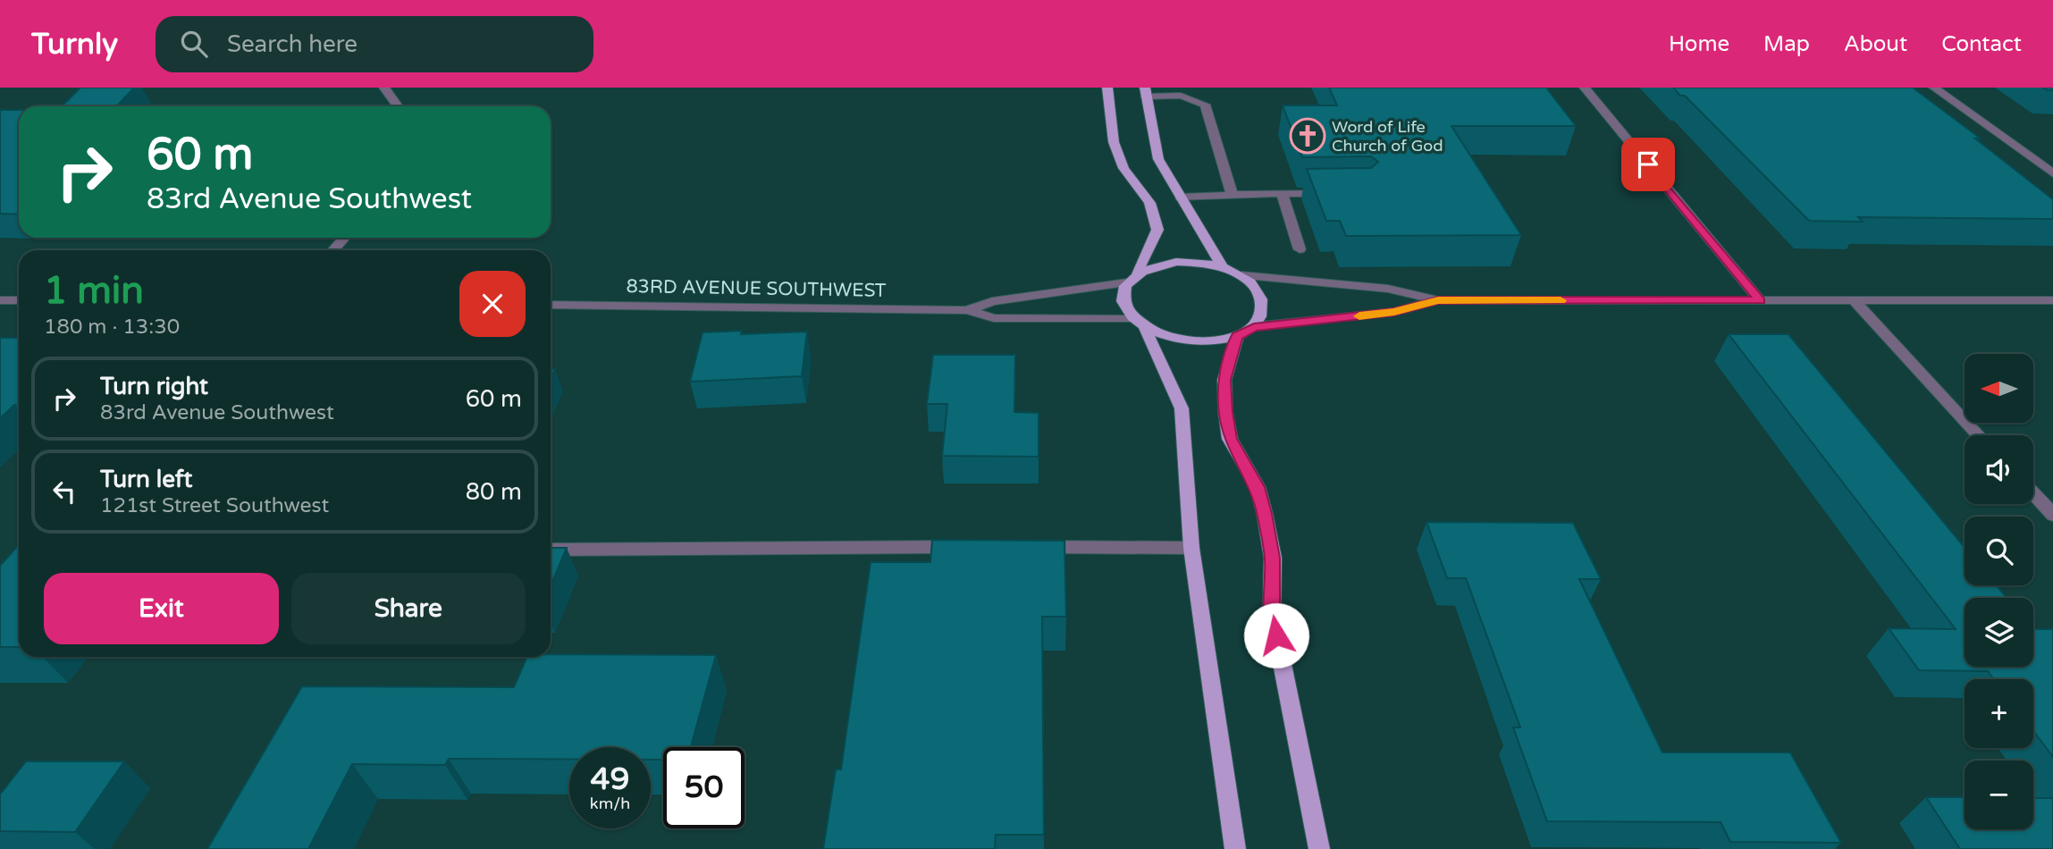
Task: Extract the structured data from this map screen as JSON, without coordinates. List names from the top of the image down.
{
  "streets": {
    "street": ["83RD AVENUE SOUTHWEST"]
  },
  "places": {
    "church": ["Word of Life Church of God"]
  },
  "north": "left",
  "page": {
    "header": "Turnly",
    "search": "Search here",
    "nav": [
      "Home",
      "Map",
      "About",
      "Contact"
    ],
    "turn": ["60 m", "83rd Avenue Southwest"],
    "heading": ["1 min", "180 m · 13:30"],
    "map_buttons": ["+", "−"],
    "list": [
      {
        "name": "Turn right",
        "note": "83rd Avenue Southwest",
        "value": "60 m"
      },
      {
        "name": "Turn left",
        "note": "121st Street Southwest",
        "value": "80 m"
      }
    ],
    "buttons": ["Exit", "Share"],
    "speed": "49 km/h",
    "limit": "50"
  }
}
